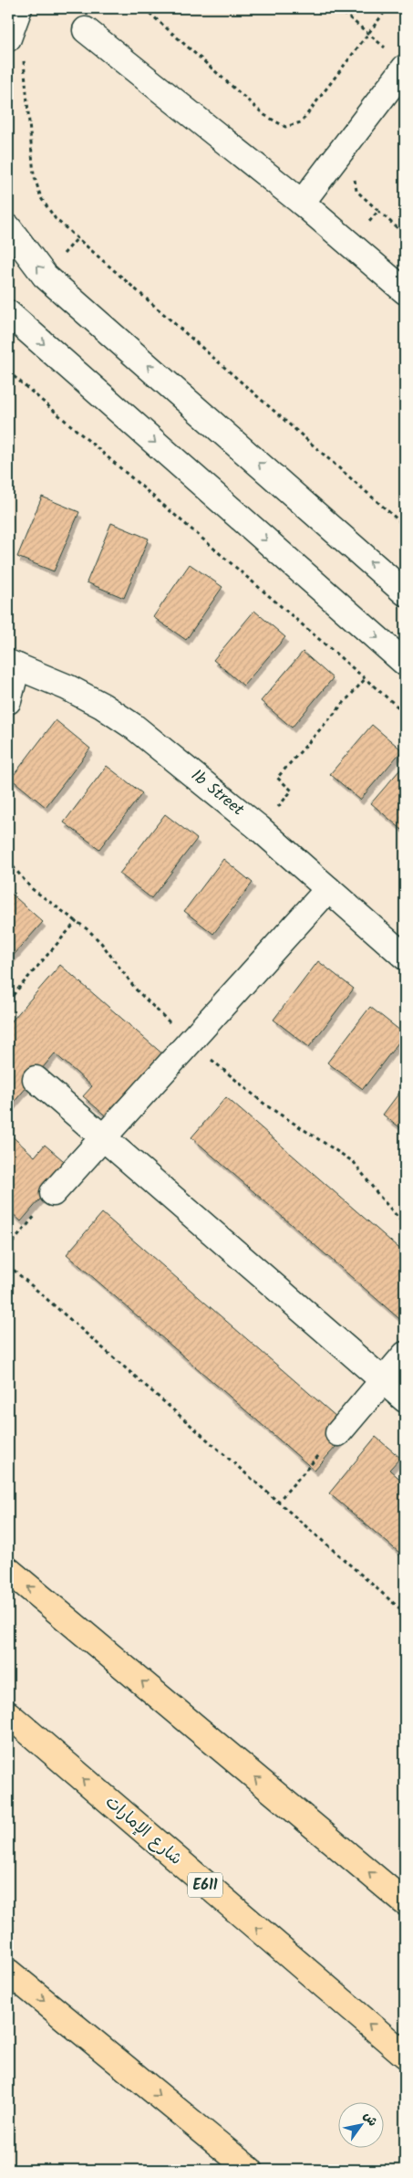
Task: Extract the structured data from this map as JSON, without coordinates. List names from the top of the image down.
{
  "streets": {
    "highway": ["شارع الإمارات", "E611"],
    "street": ["1b Street"]
  },
  "north": "top right"
}
